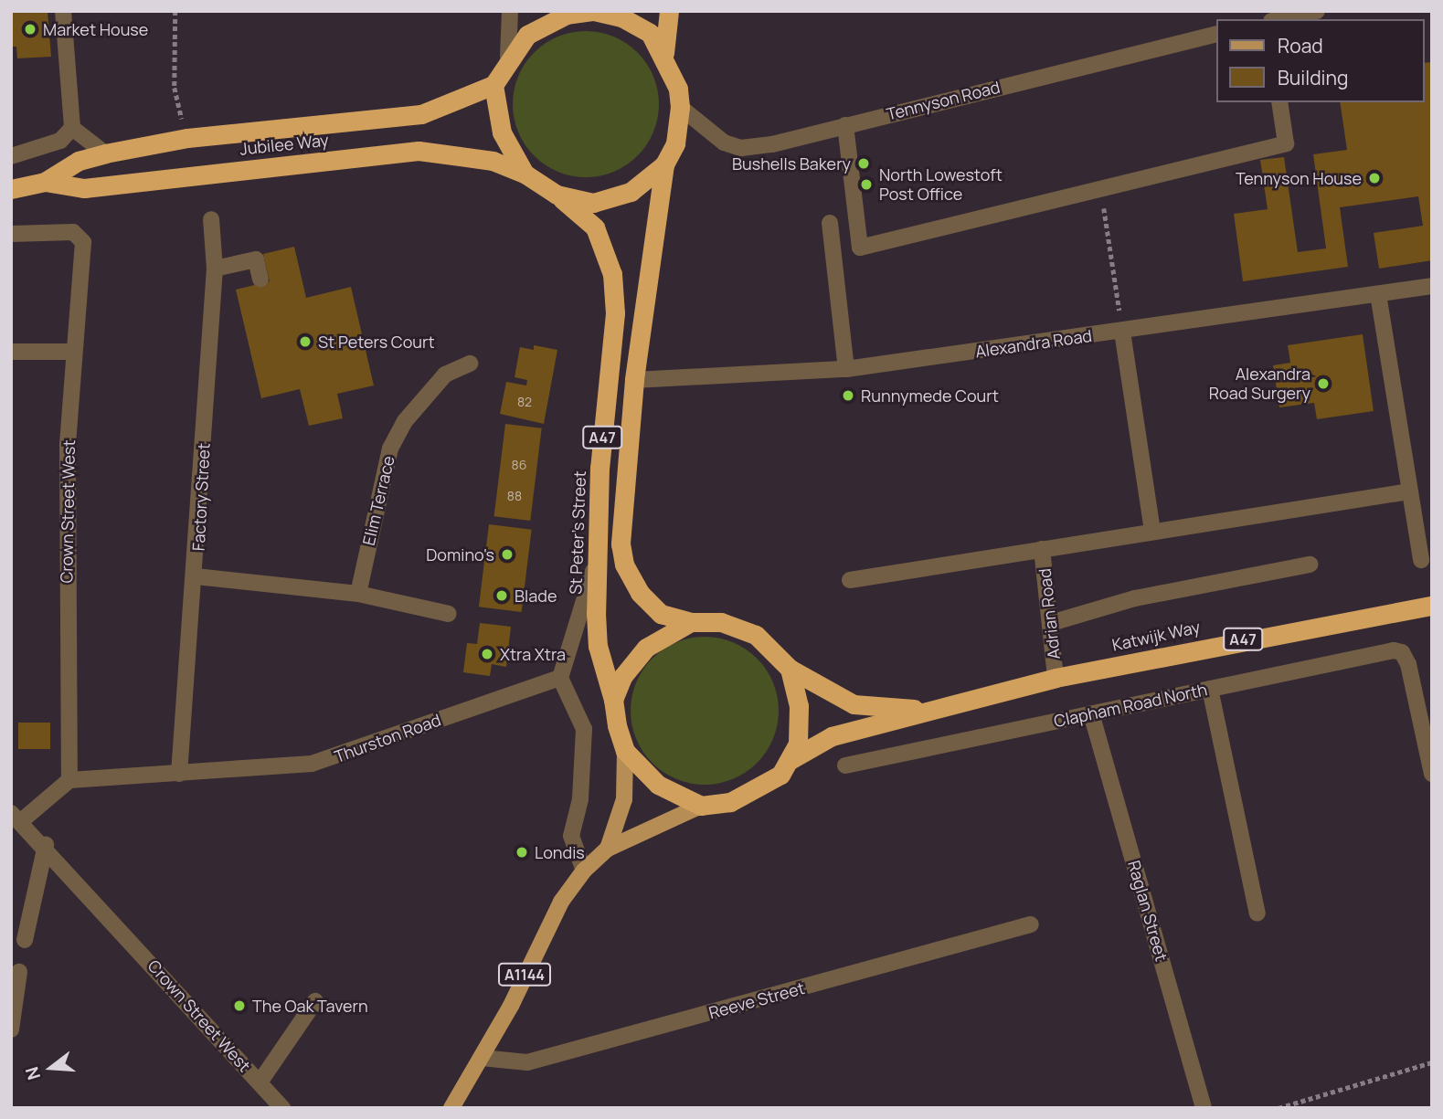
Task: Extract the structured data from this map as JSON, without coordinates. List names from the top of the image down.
{
  "streets": {
    "highway": [
      "Jubilee Way",
      "A47",
      "St Peter's Street",
      "Katwijk Way"
    ],
    "main road": ["A1144"],
    "street": [
      "Tennyson Road",
      "Alexandra Road",
      "Factory Street",
      "Elim Terrace",
      "Crown Street West",
      "Adrian Road",
      "Clapham Road North",
      "Thurston Road",
      "Raglan Street",
      "Reeve Street"
    ]
  },
  "crossings": [
    ["Tennyson Road", "Jubilee Way"],
    ["Tennyson Road", "A47"],
    ["Tennyson Road", "St Peter's Street"],
    ["Jubilee Way", "A47"],
    ["Jubilee Way", "St Peter's Street"],
    ["Alexandra Road", "A47"],
    ["A47", "St Peter's Street"],
    ["A47", "Katwijk Way"],
    ["A47", "A1144"],
    ["Factory Street", "Thurston Road"],
    ["Crown Street West", "Thurston Road"],
    ["St Peter's Street", "Katwijk Way"],
    ["St Peter's Street", "A1144"],
    ["Adrian Road", "Katwijk Way"],
    ["Katwijk Way", "A1144"],
    ["Clapham Road North", "Raglan Street"],
    ["A1144", "Reeve Street"]
  ],
  "places": [
    "Market House",
    "Bushells Bakery",
    "Tennyson House",
    "North Lowestoft Post Office",
    "St Peters Court",
    "Alexandra Road Surgery",
    "Runnymede Court",
    "Domino's",
    "Blade",
    "Xtra Xtra",
    "Londis",
    "The Oak Tavern"
  ],
  "house_numbers": ["82", "86", "88"],
  "legend": ["Road", "Building"],
  "north": "left"
}
